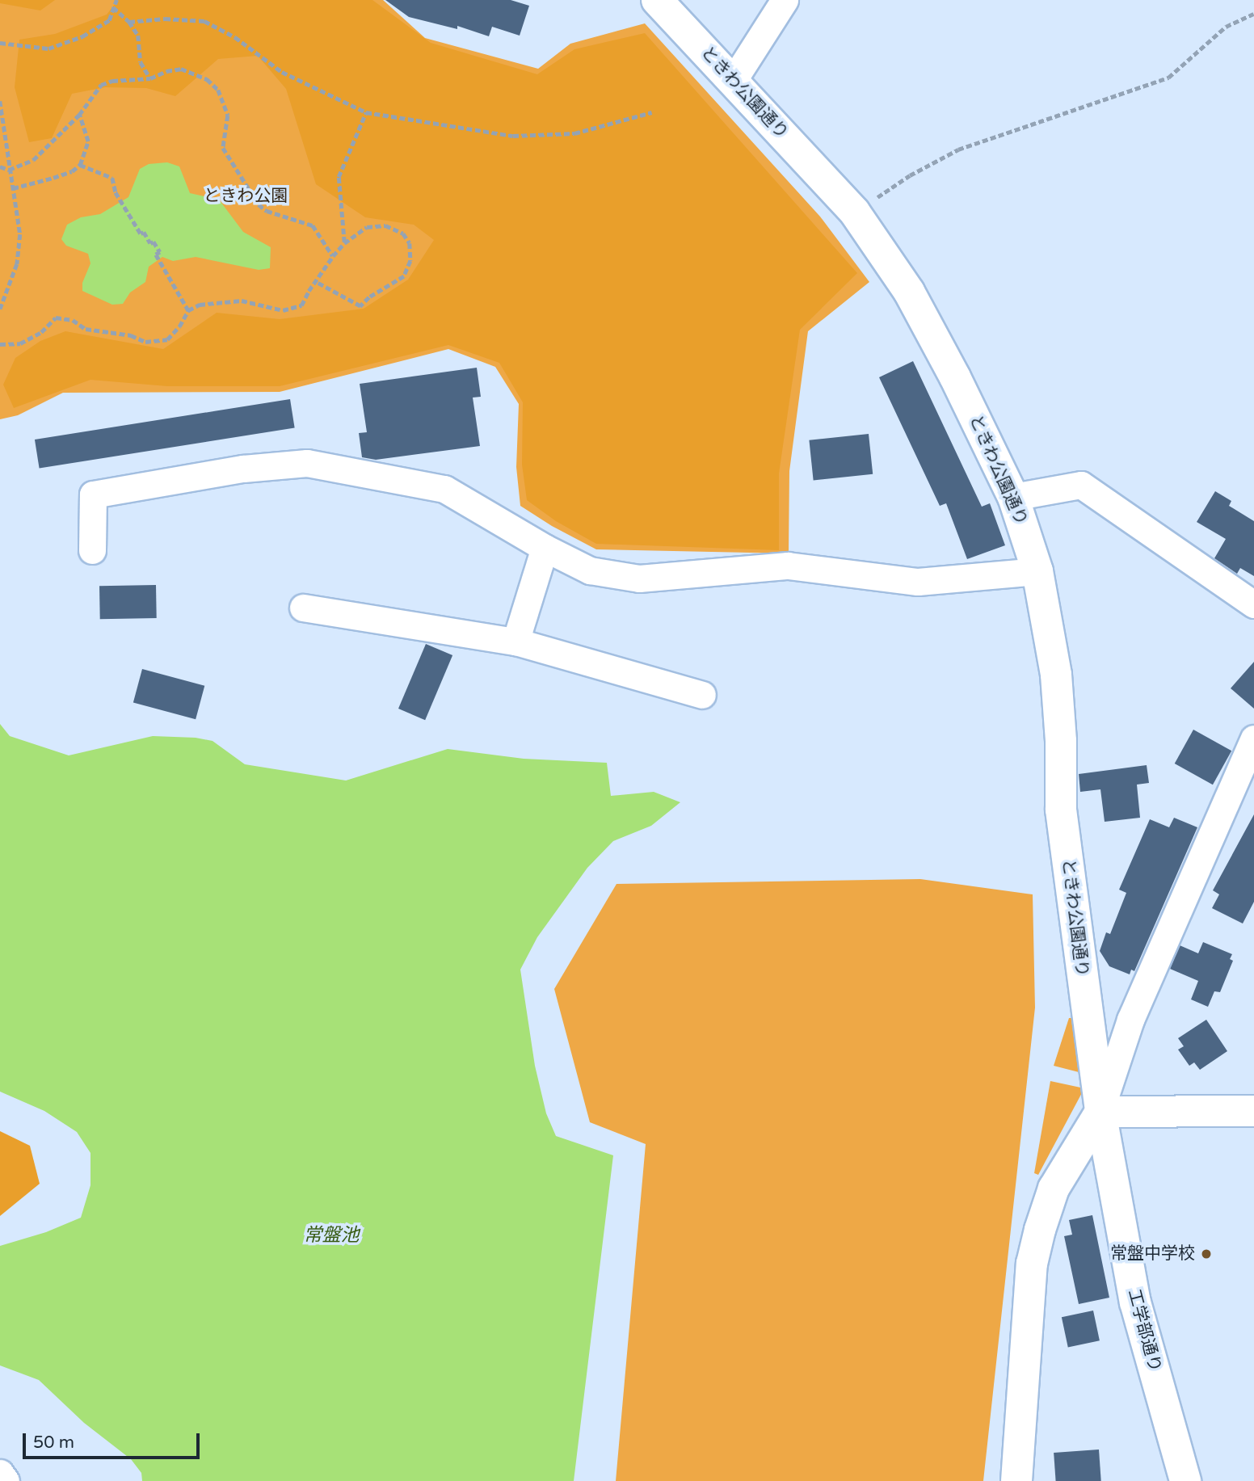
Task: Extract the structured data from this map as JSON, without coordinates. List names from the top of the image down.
{
  "streets": {
    "street": ["ときわ公園通り", "工学部通り"]
  },
  "crossings": [
    ["ときわ公園通り", "工学部通り"]
  ],
  "water": ["常盤池"],
  "parks": ["ときわ公園"],
  "places": ["常盤中学校"],
  "scale_bar": "50 m"
}
